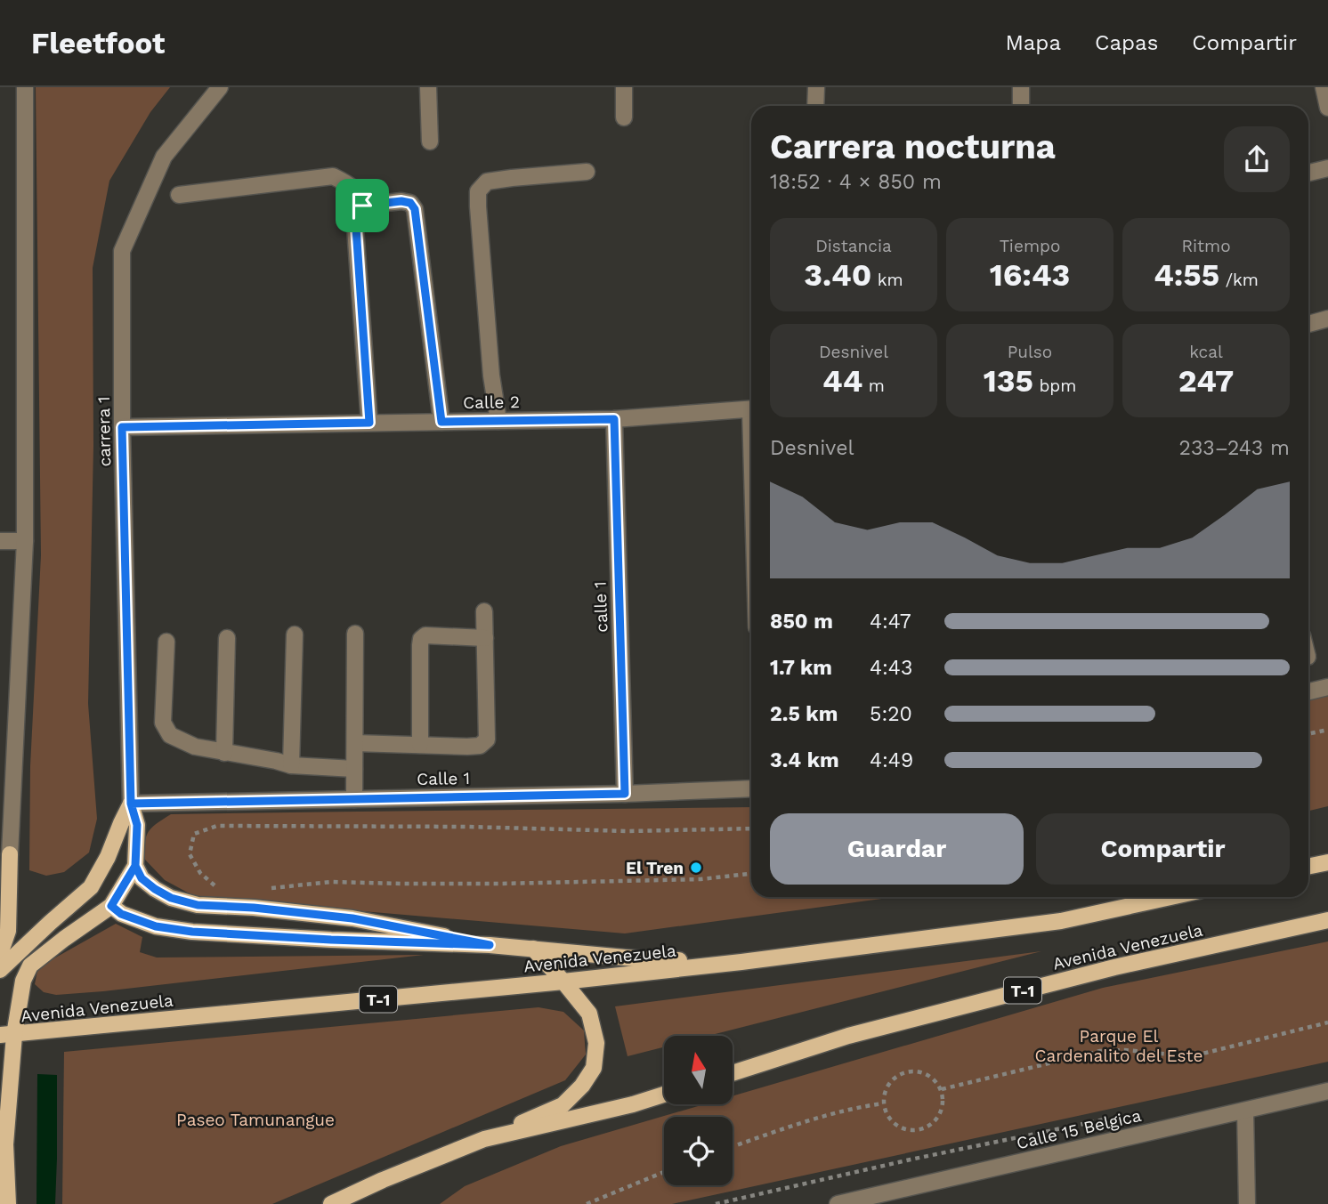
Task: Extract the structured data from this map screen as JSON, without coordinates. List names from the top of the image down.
{
  "streets": {
    "main road": ["Avenida Venezuela", "T-1"],
    "street": [
      "Calle 2",
      "carrera 1",
      "calle 1",
      "Calle 1",
      "Calle 15 Belgica"
    ]
  },
  "crossings": [
    ["Calle 2", "carrera 1"],
    ["Calle 2", "calle 1"],
    ["carrera 1", "Calle 1"],
    ["calle 1", "Calle 1"]
  ],
  "parks": ["Parque El Cardenalito del Este", "Paseo Tamunangue"],
  "places": ["El Tren"],
  "north": "top",
  "page": {
    "header": "Fleetfoot",
    "nav": ["Mapa", "Capas", "Compartir"],
    "heading": ["Carrera nocturna", "18:52 · 4 × 850 m"],
    "stats": [
      ["Distancia", "3.40 km"],
      ["Tiempo", "16:43"],
      ["Ritmo", "4:55 /km"],
      ["Desnivel", "44 m"],
      ["Pulso", "135 bpm"],
      ["kcal", "247"]
    ],
    "chart": ["Desnivel", "233–243 m"],
    "list": [
      {
        "name": "850 m",
        "note": "4:47"
      },
      {
        "name": "1.7 km",
        "note": "4:43"
      },
      {
        "name": "2.5 km",
        "note": "5:20"
      },
      {
        "name": "3.4 km",
        "note": "4:49"
      }
    ],
    "buttons": ["Guardar", "Compartir"]
  }
}
